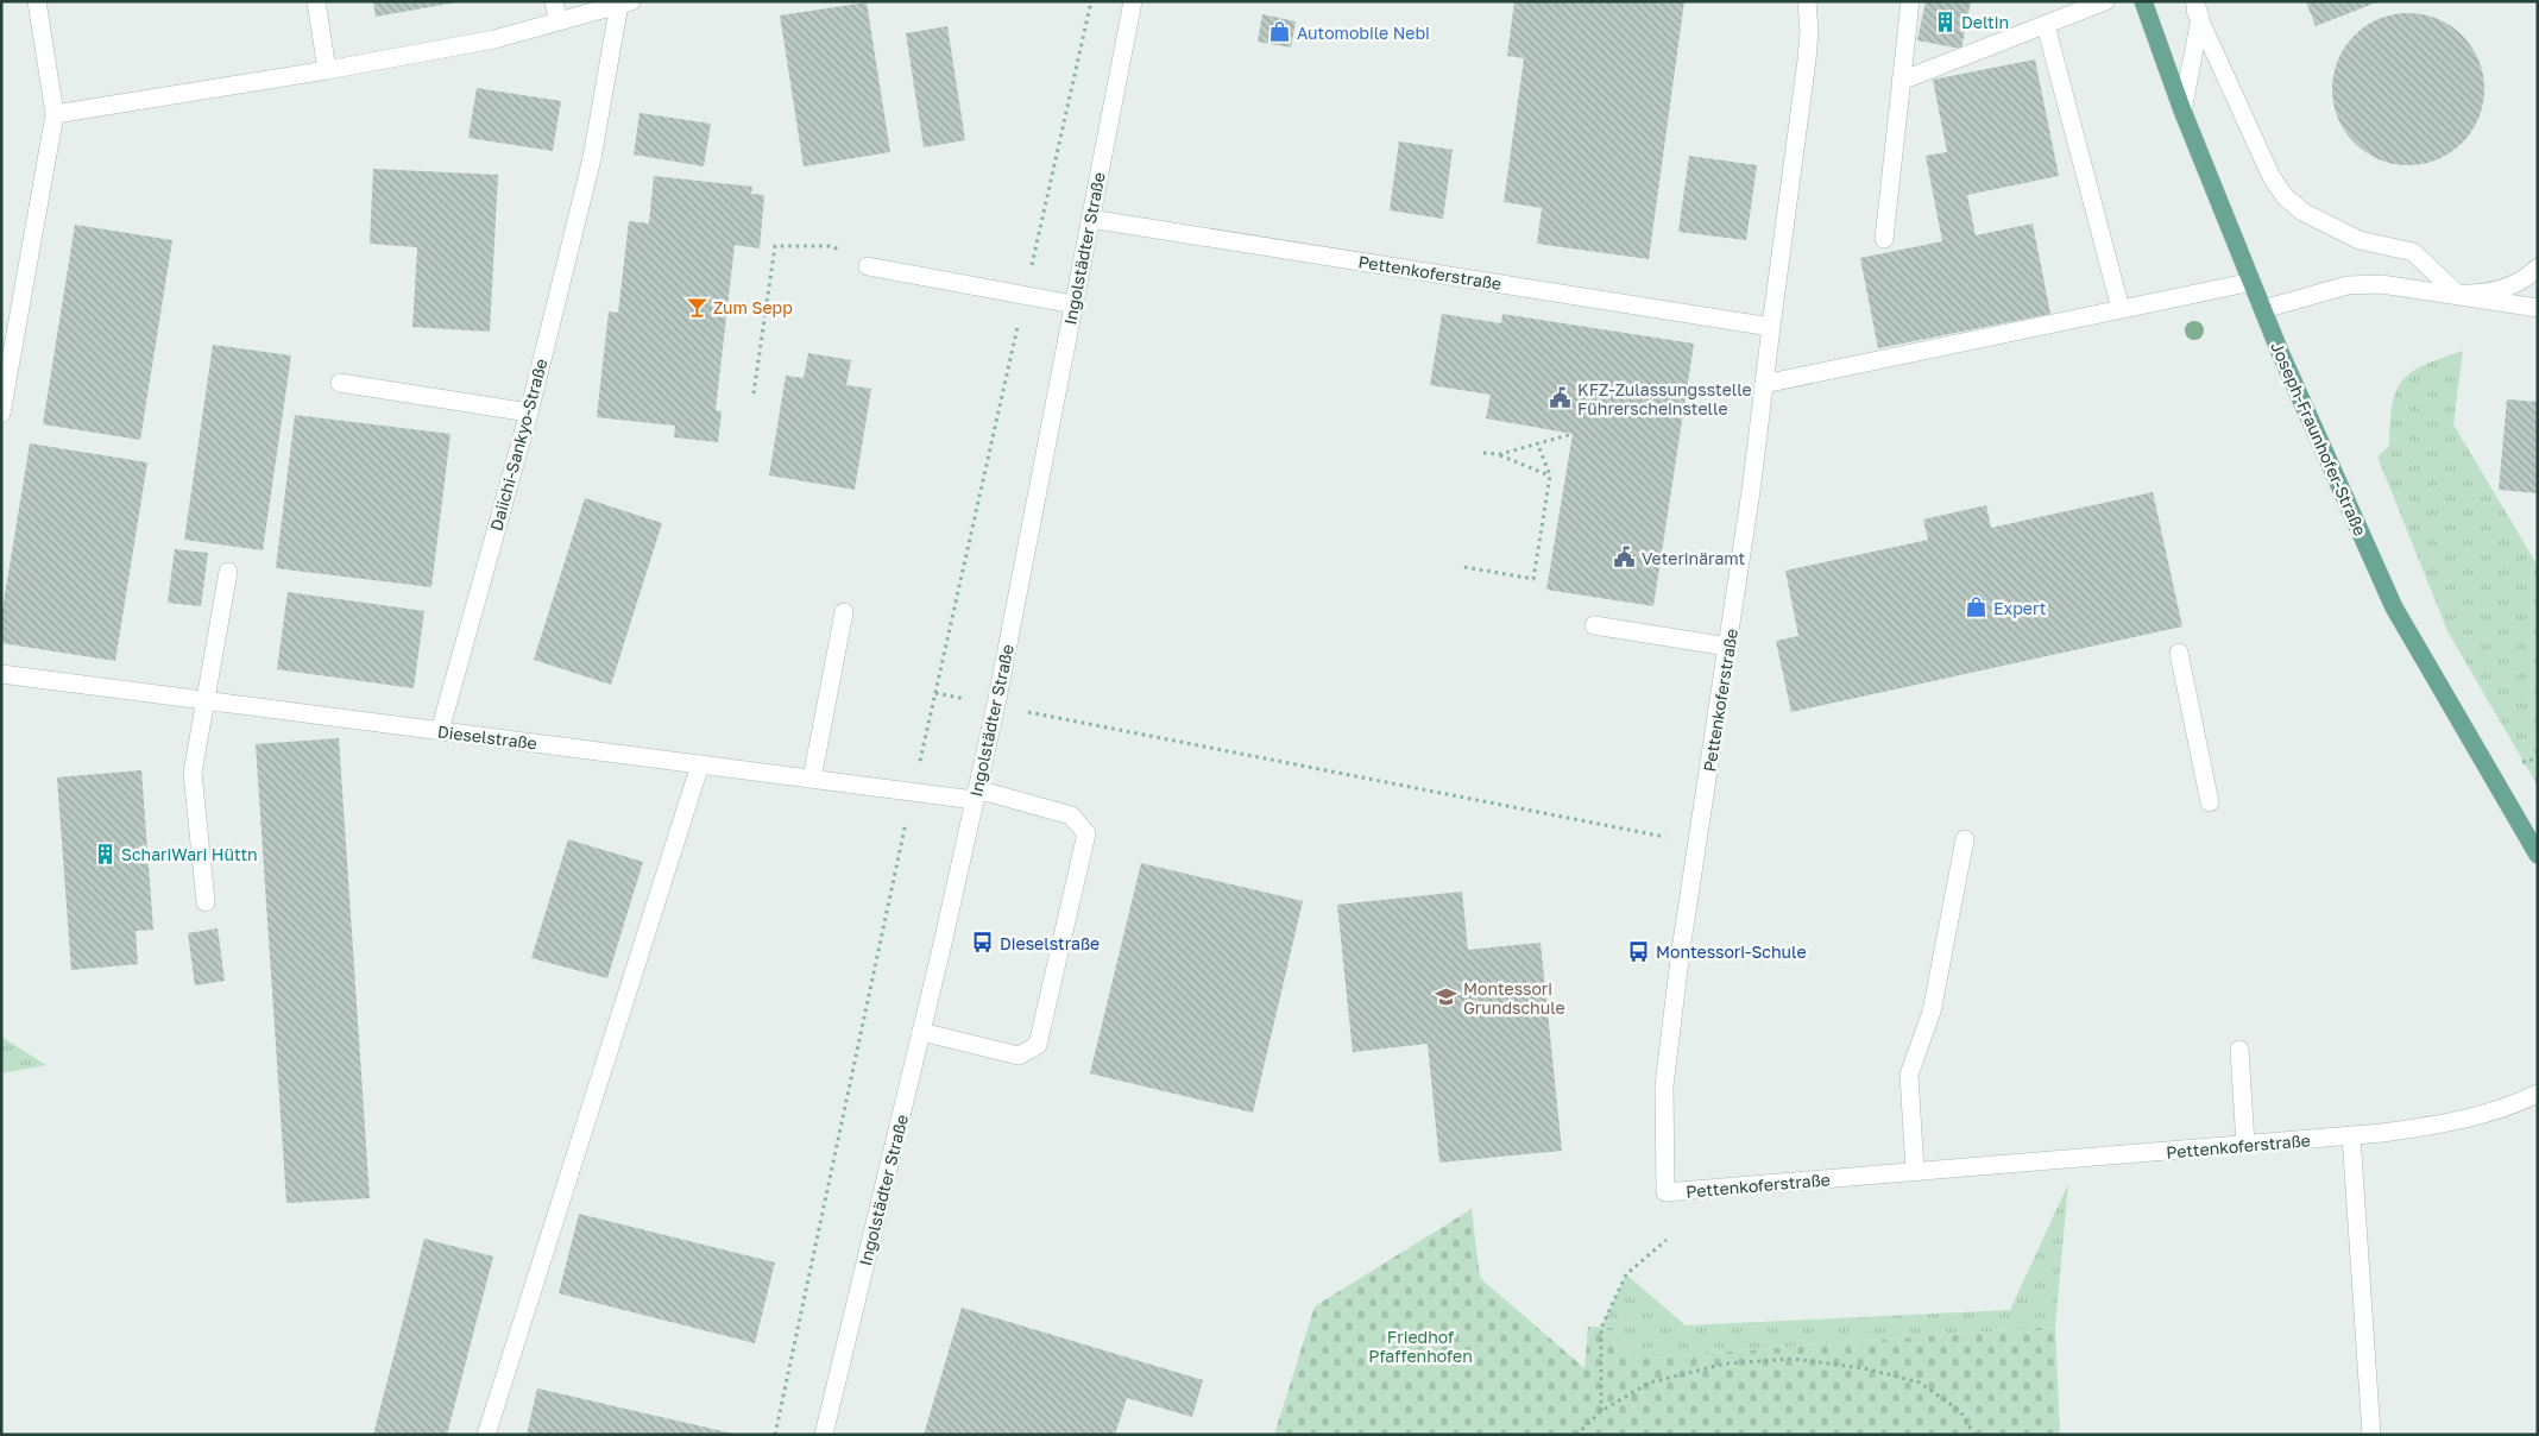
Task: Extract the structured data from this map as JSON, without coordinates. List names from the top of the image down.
{
  "streets": {
    "main road": ["Joseph-Fraunhofer-Straße"],
    "street": [
      "Ingolstädter Straße",
      "Pettenkoferstraße",
      "Daiichi-Sankyo-Straße",
      "Dieselstraße"
    ]
  },
  "crossings": [
    ["Ingolstädter Straße", "Pettenkoferstraße"],
    ["Ingolstädter Straße", "Dieselstraße"],
    ["Daiichi-Sankyo-Straße", "Dieselstraße"]
  ],
  "parks": ["Friedhof Pfaffenhofen"],
  "places": {
    "building": ["Deltin", "SchariWari Hüttn"],
    "shop": ["Automobile Nebi", "Expert"],
    "bar": ["Zum Sepp"],
    "public building": ["KFZ-Zulassungsstelle Führerscheinstelle", "Veterinäramt"],
    "bus stop": ["Dieselstraße", "Montessori-Schule"],
    "school or university": ["Montessori Grundschule"]
  }
}
